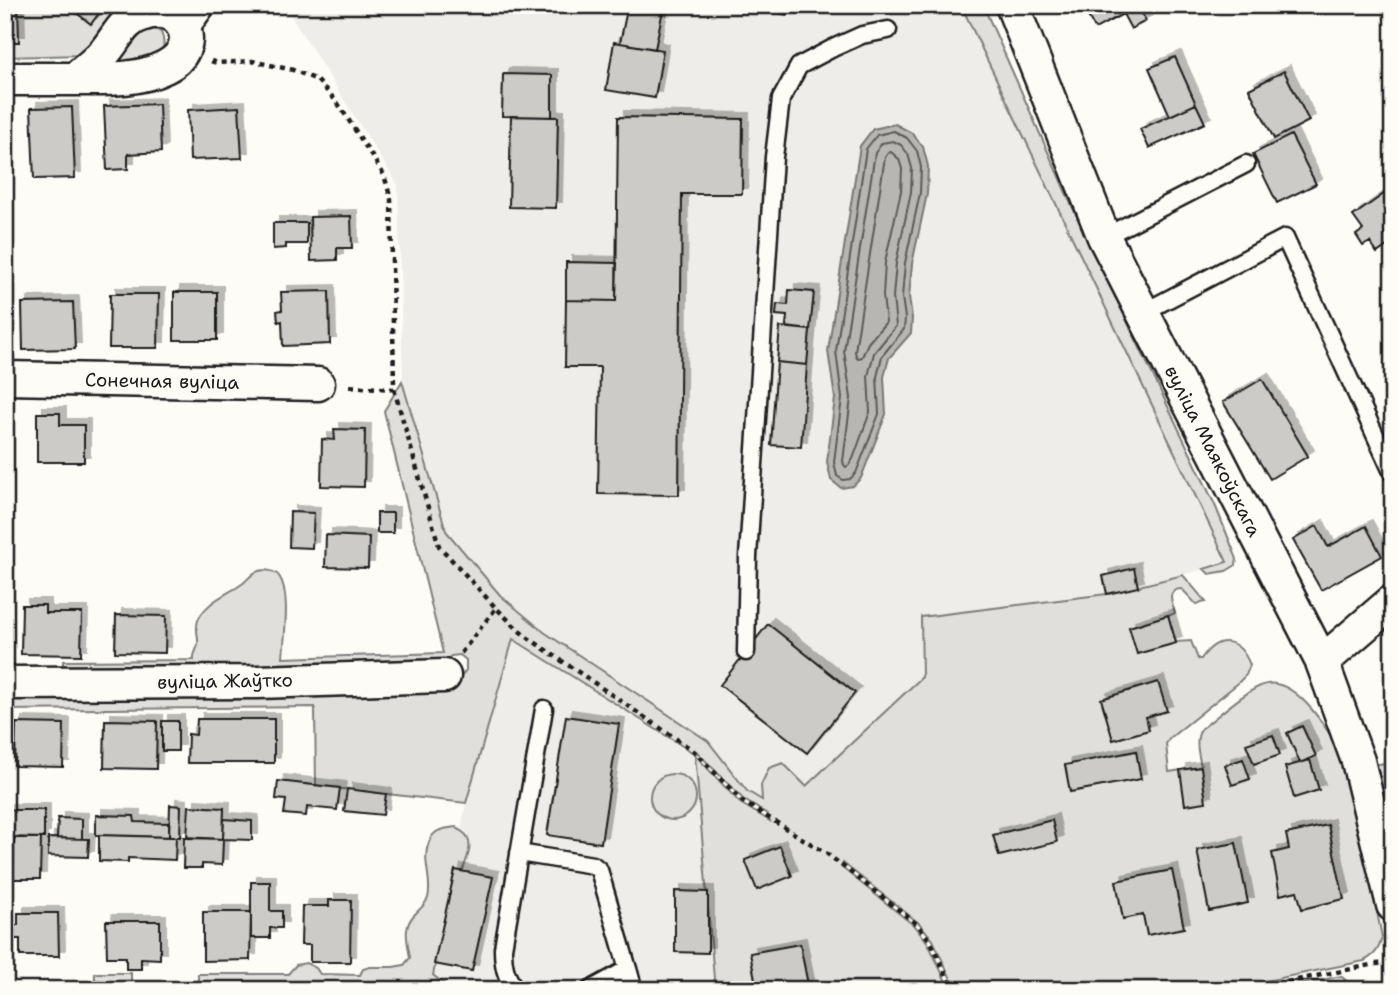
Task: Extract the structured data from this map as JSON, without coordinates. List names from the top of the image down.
{
  "streets": {
    "street": ["Сонечная вуліца", "вуліца Маякоўскага", "вуліца Жаўтко"]
  }
}
